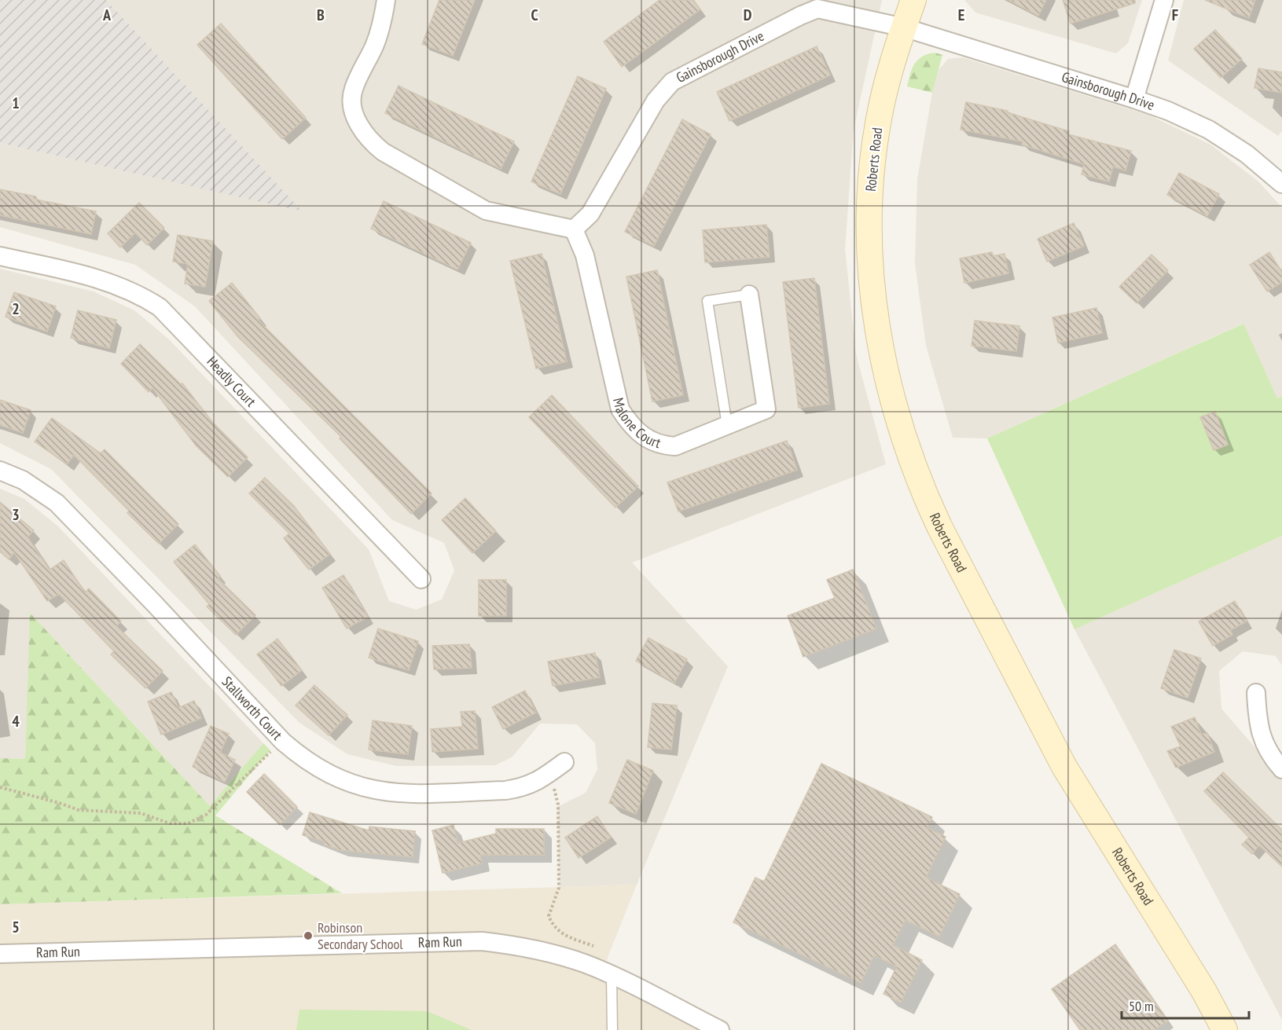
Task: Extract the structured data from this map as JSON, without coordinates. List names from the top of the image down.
{
  "streets": {
    "main road": ["Roberts Road"],
    "street": [
      "Gainsborough Drive",
      "Headly Court",
      "Malone Court",
      "Stallworth Court",
      "Ram Run"
    ]
  },
  "crossings": [
    ["Gainsborough Drive", "Roberts Road"],
    ["Gainsborough Drive", "Malone Court"]
  ],
  "places": ["Robinson Secondary School"],
  "scale_bar": "50 m",
  "grid": {
    "columns": [
      "A",
      "B",
      "C",
      "D",
      "E",
      "F"
    ],
    "rows": [
      "1",
      "2",
      "3",
      "4",
      "5"
    ]
  }
}
